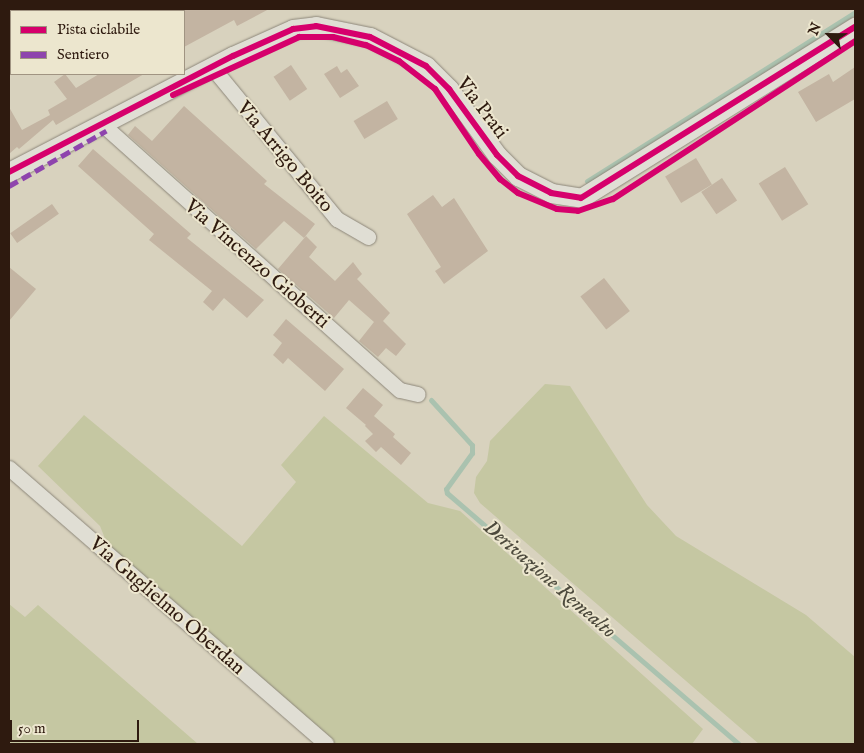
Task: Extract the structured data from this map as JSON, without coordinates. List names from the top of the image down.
{
  "streets": {
    "street": [
      "Via Prati",
      "Via Arrigo Boito",
      "Via Vincenzo Gioberti",
      "Via Guglielmo Oberdan"
    ]
  },
  "crossings": [
    ["Via Prati", "Via Arrigo Boito"],
    ["Via Prati", "Via Vincenzo Gioberti"]
  ],
  "water": ["Derivazione Remealto"],
  "legend": ["Pista ciclabile", "Sentiero"],
  "scale_bar": "50 m",
  "north": "top left"
}
